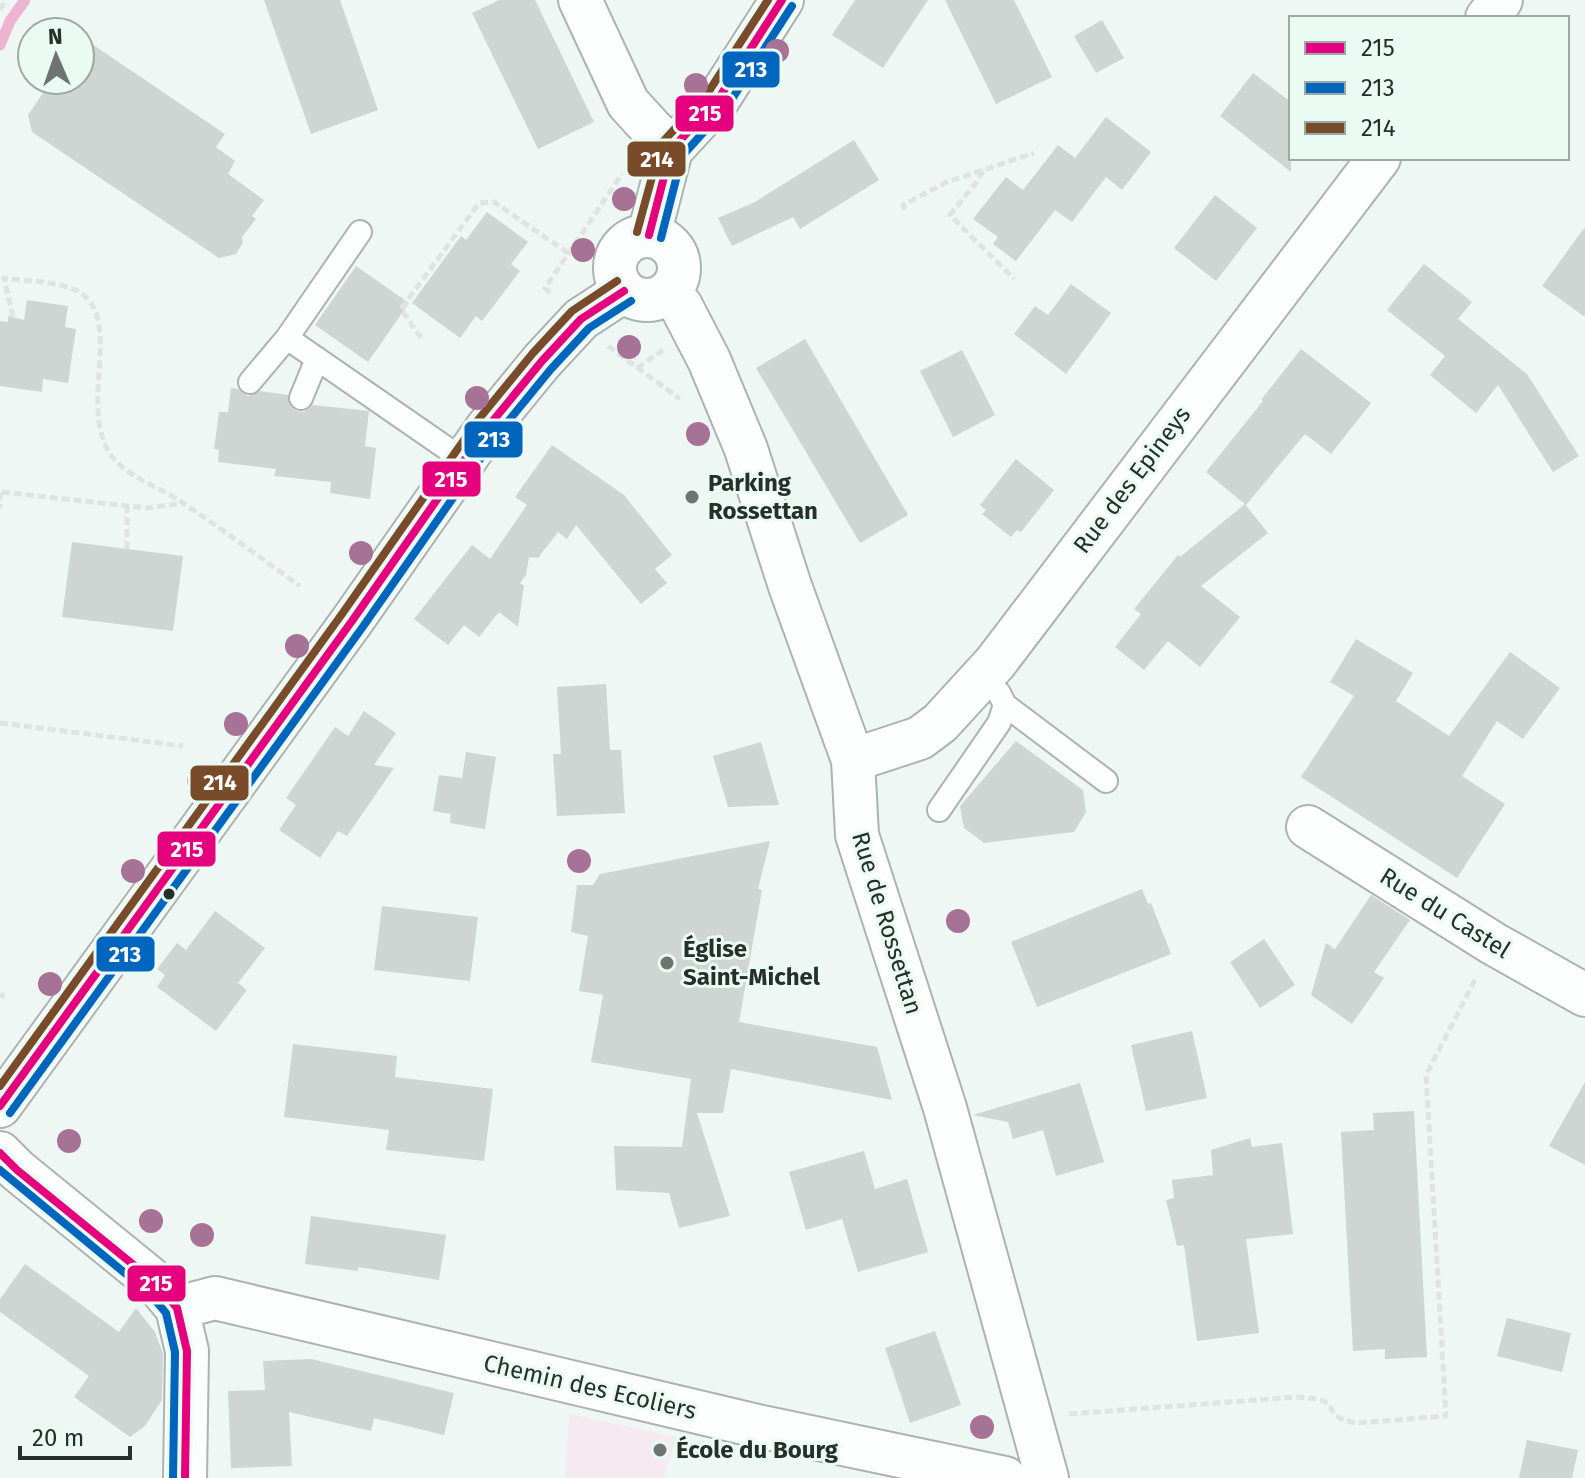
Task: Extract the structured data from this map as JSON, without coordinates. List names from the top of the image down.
{
  "streets": {
    "street": [
      "Rue des Epineys",
      "Rue du Castel",
      "Rue de Rossettan",
      "Chemin des Ecoliers"
    ]
  },
  "crossings": [
    ["Rue des Epineys", "Rue de Rossettan"]
  ],
  "places": ["Parking Rossettan", "Église Saint-Michel", "École du Bourg"],
  "lines": ["transit line 215", "transit line 214", "transit line 213"],
  "legend": ["215", "213", "214"],
  "scale_bar": "20 m",
  "north": "top"
}
